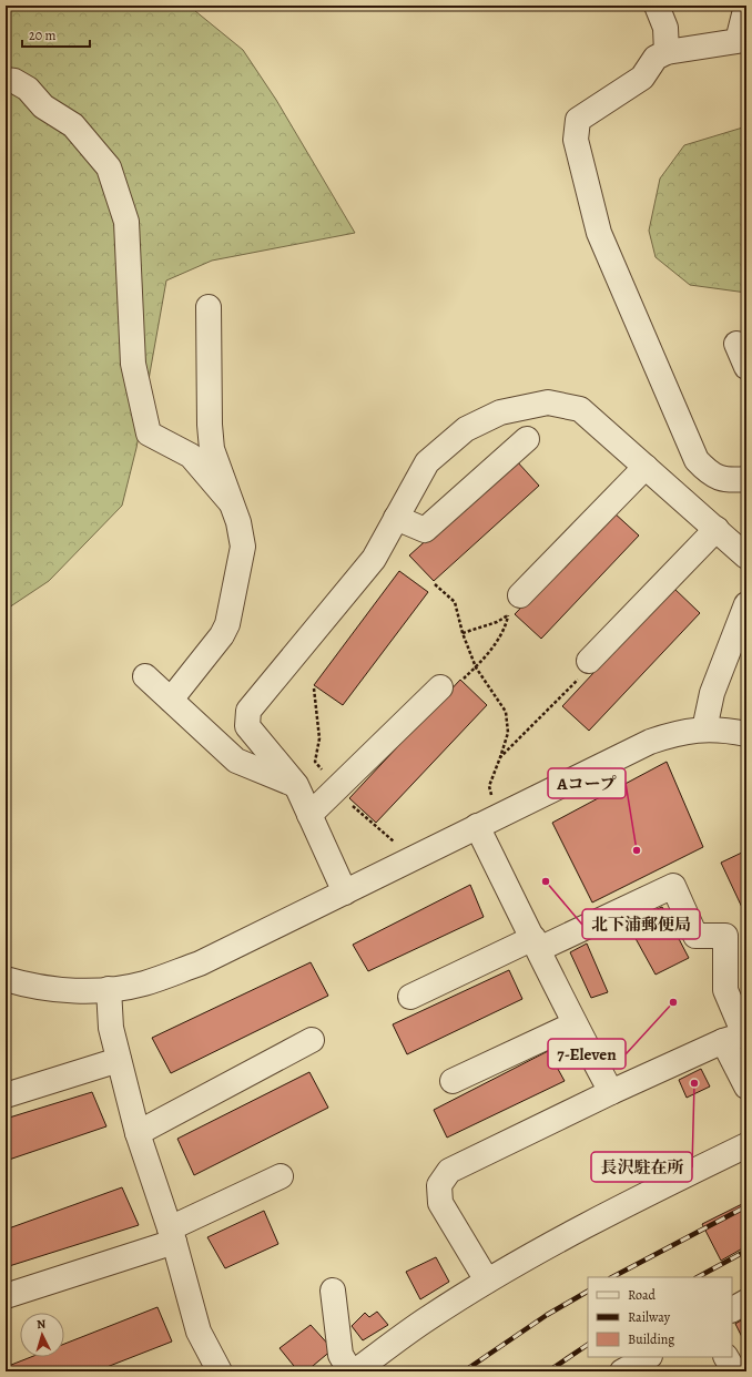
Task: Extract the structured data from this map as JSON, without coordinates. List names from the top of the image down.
{
  "places": [
    "Aコープ",
    "北下浦郵便局",
    "7-Eleven",
    "長沢駐在所"
  ],
  "legend": ["Road", "Railway", "Building"],
  "scale_bar": "20 m",
  "north": "top"
}
